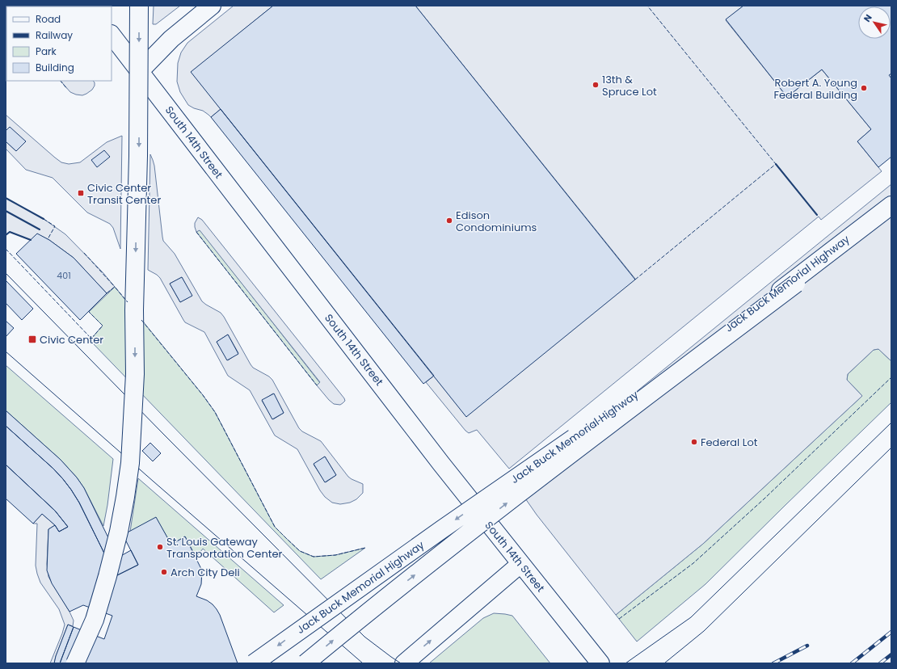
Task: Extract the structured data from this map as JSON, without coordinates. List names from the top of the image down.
{
  "streets": {
    "main road": ["South 14th Street", "Jack Buck Memorial Highway"]
  },
  "places": {
    "other": [
      "13th & Spruce Lot",
      "Robert A. Young Federal Building",
      "Edison Condominiums",
      "Federal Lot",
      "St. Louis Gateway Transportation Center",
      "Arch City Deli"
    ],
    "transit": ["Civic Center Transit Center", "Civic Center"]
  },
  "house_numbers": ["401"],
  "legend": [
    "Road",
    "Railway",
    "Park",
    "Building"
  ],
  "north": "top left"
}
